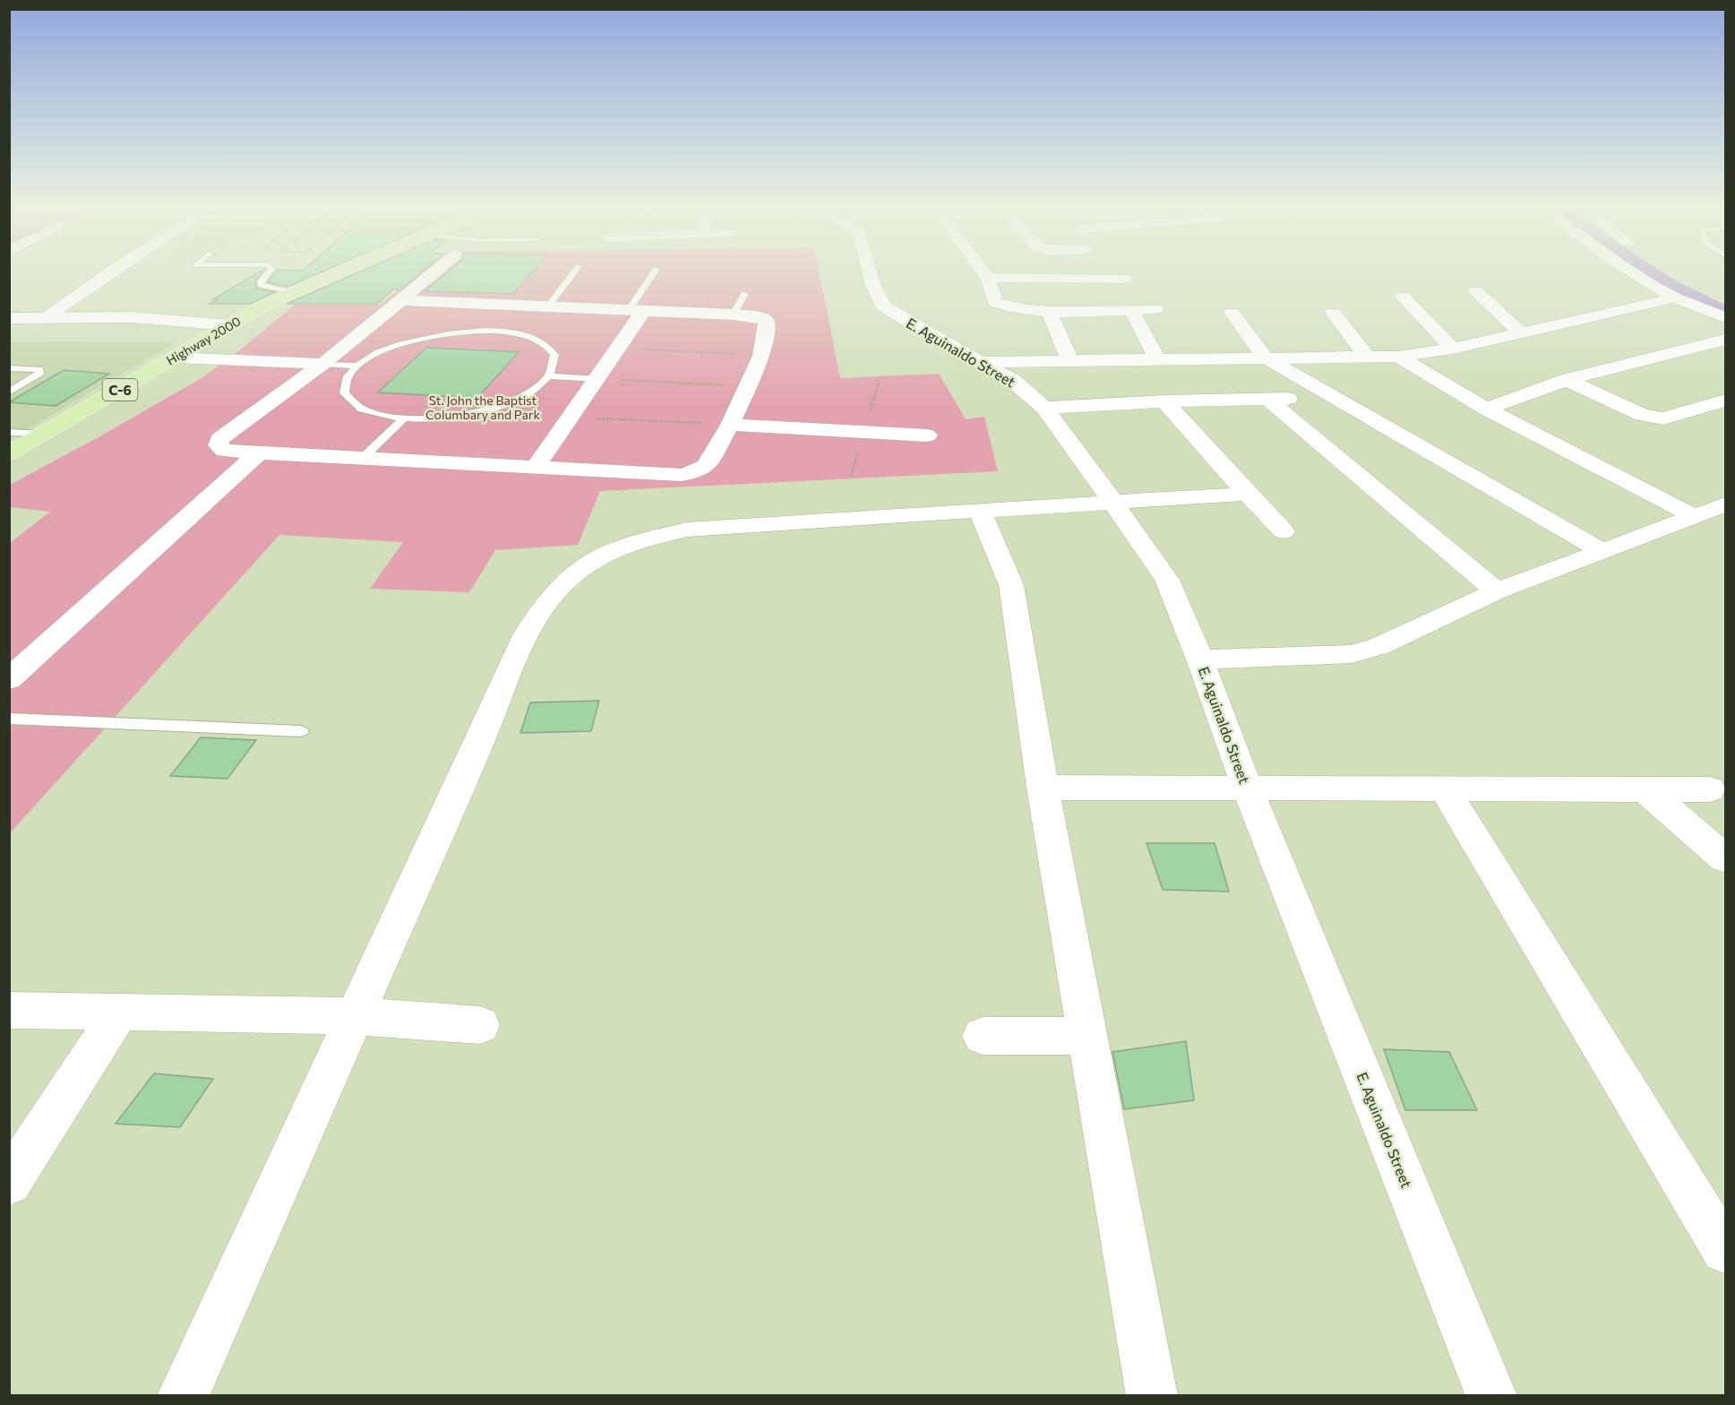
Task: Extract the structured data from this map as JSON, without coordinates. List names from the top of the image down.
{
  "streets": {
    "main road": ["Highway 2000", "C-6"],
    "street": ["E. Aguinaldo Street"]
  },
  "parks": ["St. John the Baptist Columbary and Park"]
}
